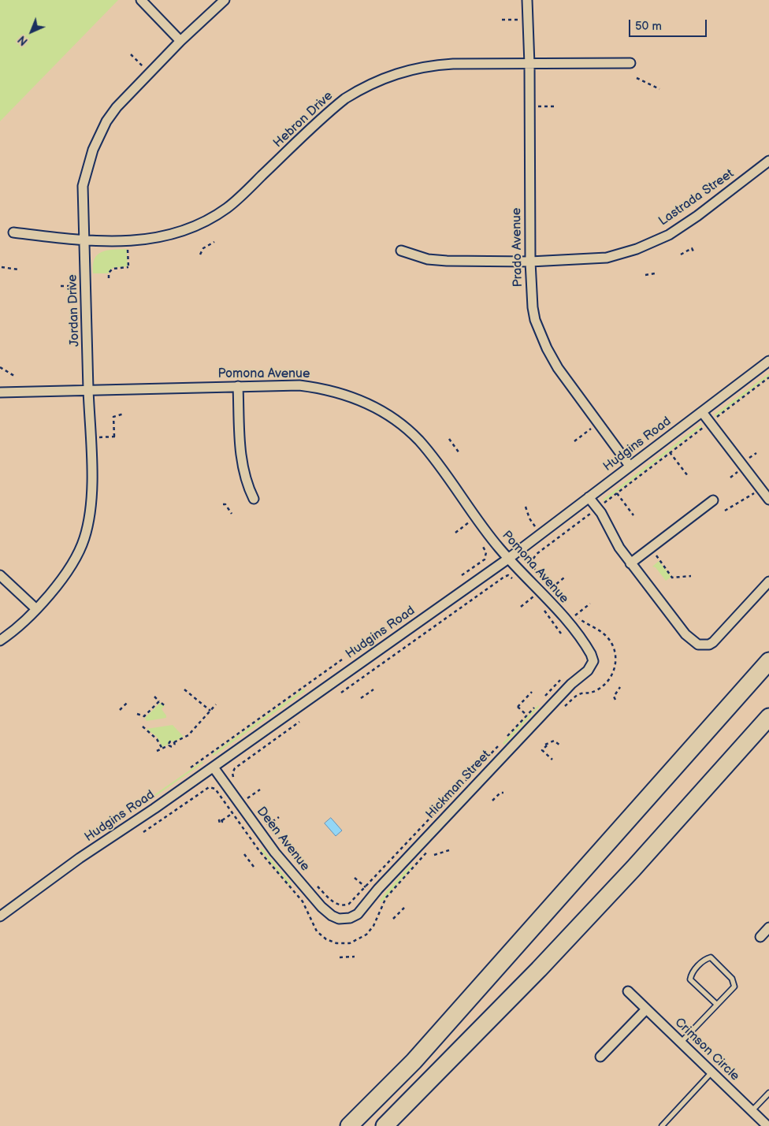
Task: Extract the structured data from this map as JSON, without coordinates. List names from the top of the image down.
{
  "streets": {
    "street": [
      "Hebron Drive",
      "Lastrada Street",
      "Prado Avenue",
      "Jordan Drive",
      "Pomona Avenue",
      "Hudgins Road",
      "Hickman Street",
      "Deen Avenue",
      "Crimson Circle"
    ]
  },
  "crossings": [
    ["Hebron Drive", "Prado Avenue"],
    ["Hebron Drive", "Jordan Drive"],
    ["Lastrada Street", "Prado Avenue"],
    ["Prado Avenue", "Hudgins Road"],
    ["Jordan Drive", "Pomona Avenue"],
    ["Pomona Avenue", "Hudgins Road"],
    ["Pomona Avenue", "Hickman Street"],
    ["Hudgins Road", "Deen Avenue"],
    ["Hickman Street", "Deen Avenue"]
  ],
  "scale_bar": "50 m",
  "north": "bottom left"
}
